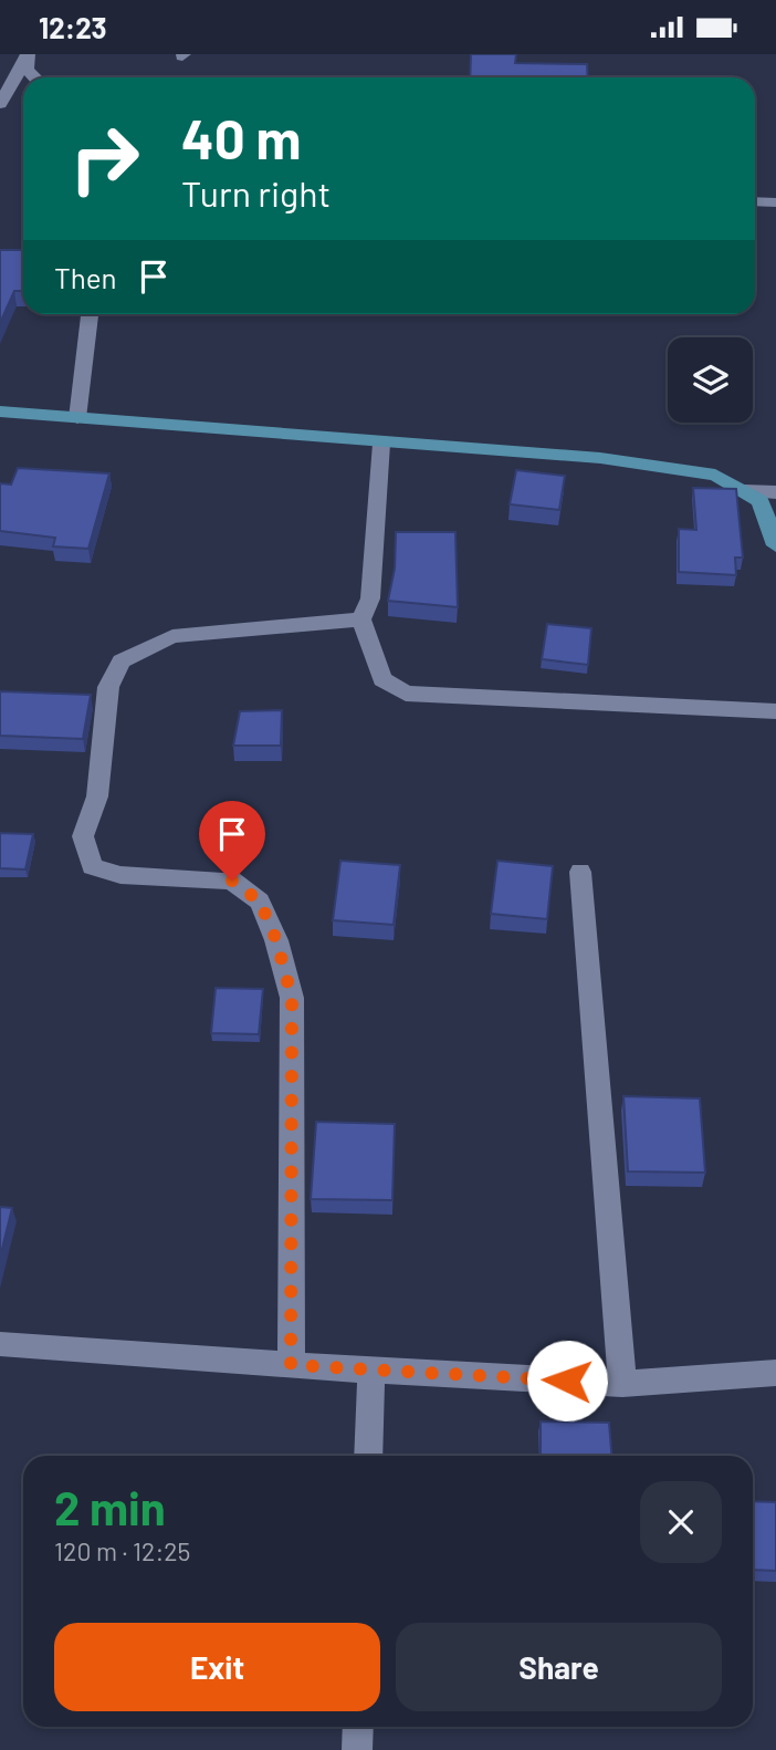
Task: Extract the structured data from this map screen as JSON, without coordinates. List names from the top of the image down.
{
  "page": {
    "status": "12:23",
    "turn": ["40 m", "Turn right"],
    "then": "Then",
    "heading": ["2 min", "120 m · 12:25"],
    "buttons": ["Exit", "Share"]
  }
}
